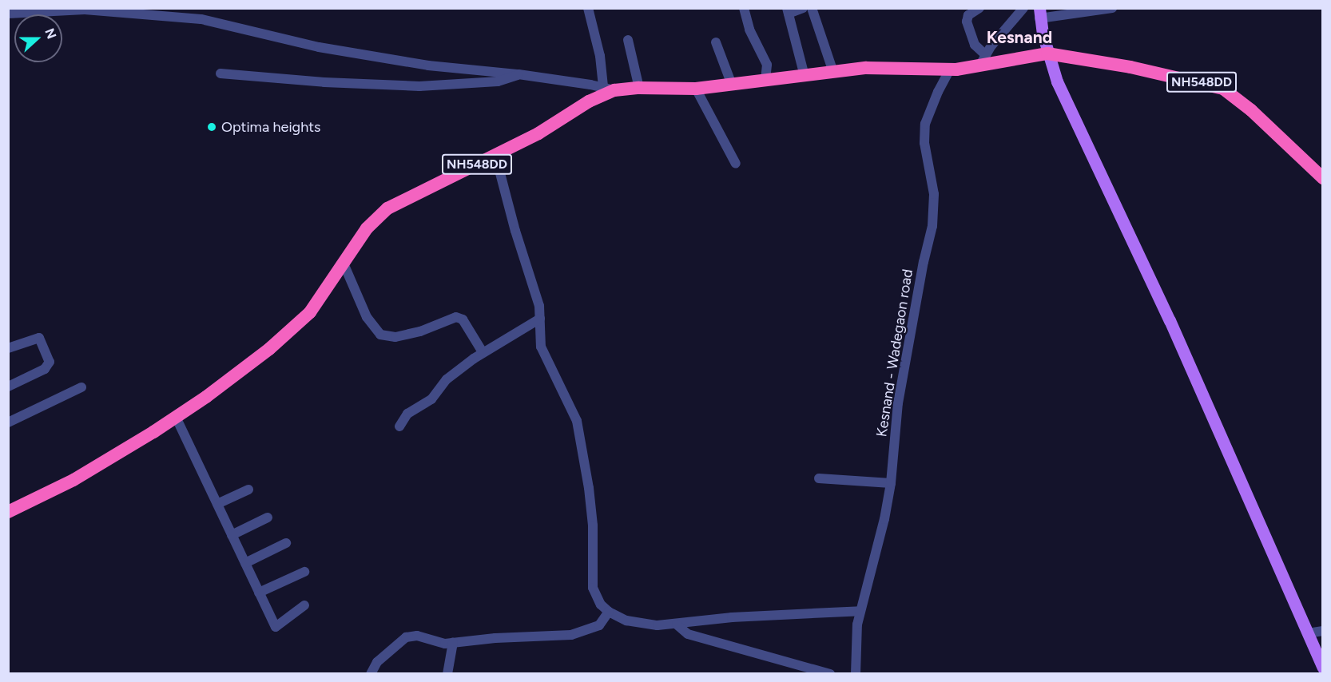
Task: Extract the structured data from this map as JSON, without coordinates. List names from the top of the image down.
{
  "streets": {
    "highway": ["NH548DD"],
    "street": ["Kesnand - Wadegaon road"]
  },
  "crossings": [
    ["NH548DD", "Kesnand - Wadegaon road"]
  ],
  "districts": ["Kesnand"],
  "places": ["Optima heights"],
  "north": "right"
}
